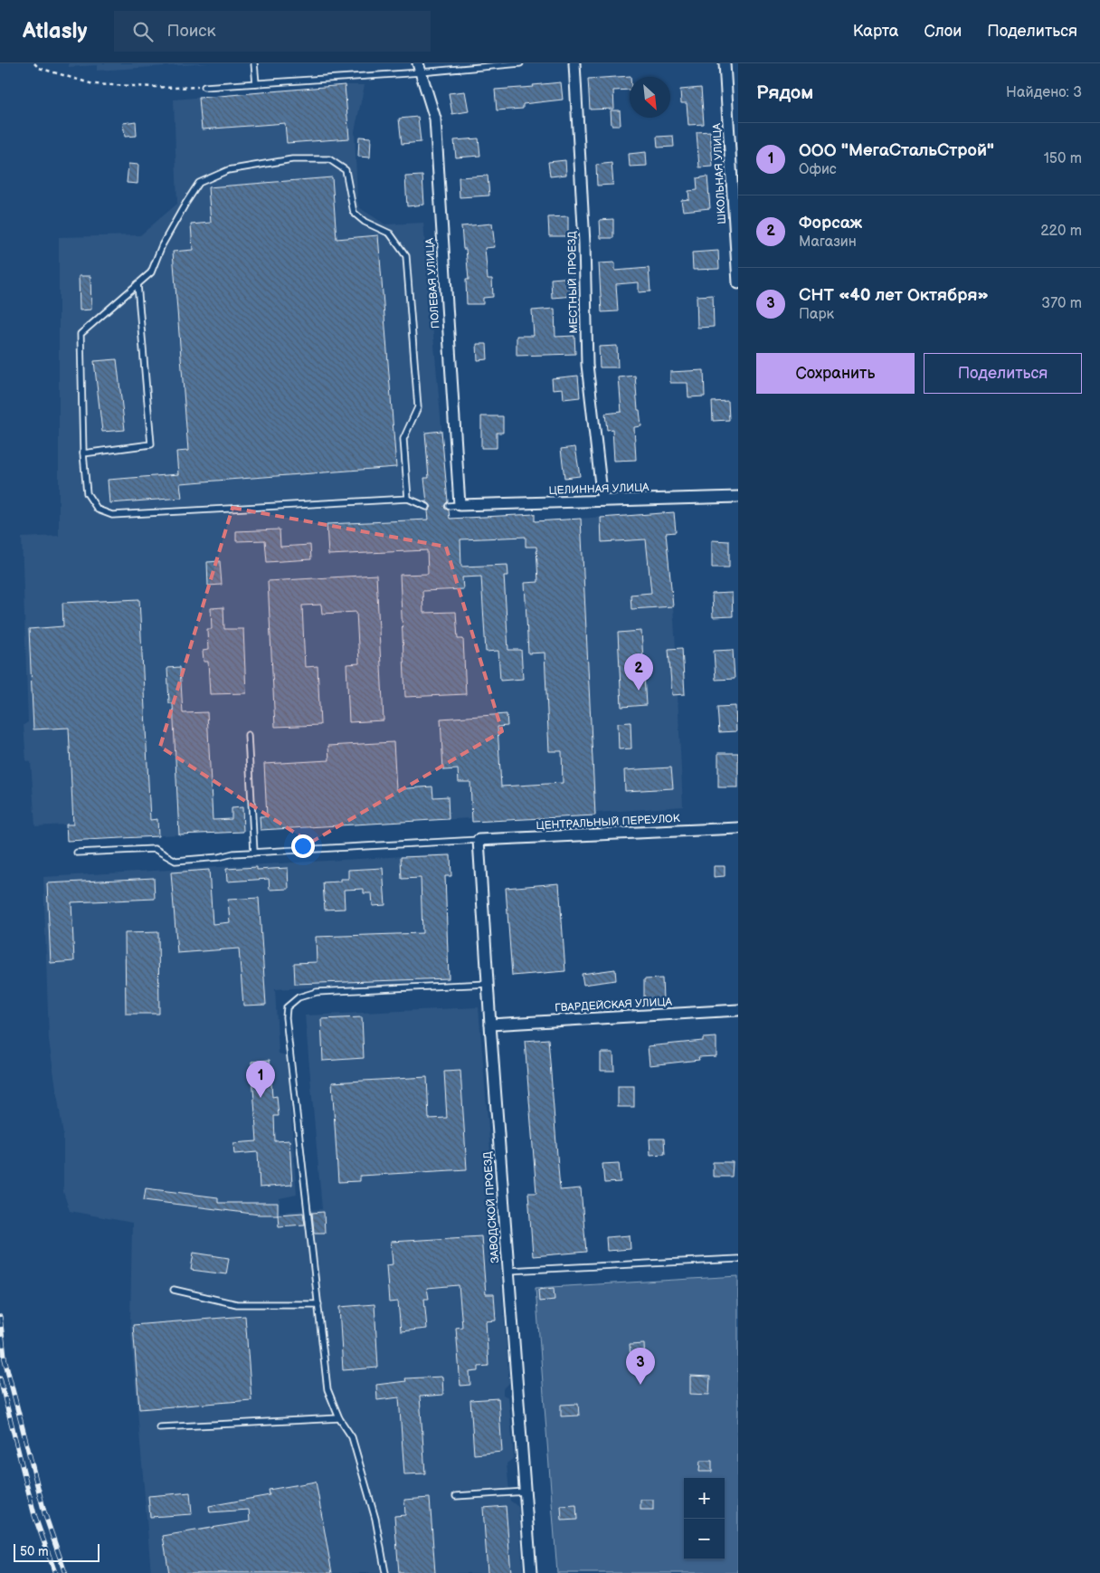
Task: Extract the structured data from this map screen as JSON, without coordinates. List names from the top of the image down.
{
  "streets": {
    "street": [
      "ШКОЛЬНАЯ УЛИЦА",
      "МЕСТНЫЙ ПРОЕЗД",
      "ПОЛЕВАЯ УЛИЦА",
      "ЦЕЛИННАЯ УЛИЦА",
      "ЦЕНТРАЛЬНЫЙ ПЕРЕУЛОК",
      "ГВАРДЕЙСКАЯ УЛИЦА",
      "ЗАВОДСКОЙ ПРОЕЗД"
    ]
  },
  "crossings": [
    ["МЕСТНЫЙ ПРОЕЗД", "ЦЕЛИННАЯ УЛИЦА"],
    ["ПОЛЕВАЯ УЛИЦА", "ЦЕЛИННАЯ УЛИЦА"],
    ["ЦЕНТРАЛЬНЫЙ ПЕРЕУЛОК", "ЗАВОДСКОЙ ПРОЕЗД"],
    ["ГВАРДЕЙСКАЯ УЛИЦА", "ЗАВОДСКОЙ ПРОЕЗД"]
  ],
  "scale_bar": "50 m",
  "north": "bottom right",
  "page": {
    "header": "Atlasly",
    "search": "Поиск",
    "nav": ["Карта", "Слои", "Поделиться"],
    "heading": ["Рядом", "Найдено: 3"],
    "list": [
      {
        "mark": "1",
        "name": "ООО \"МегаСтальСтрой\"",
        "note": "Офис",
        "value": "150 m"
      },
      {
        "mark": "2",
        "name": "Форсаж",
        "note": "Магазин",
        "value": "220 m"
      },
      {
        "mark": "3",
        "name": "СНТ «40 лет Октября»",
        "note": "Парк",
        "value": "370 m"
      }
    ],
    "buttons": ["Сохранить", "Поделиться"],
    "pins": ["2", "1", "3"],
    "map_buttons": ["+", "−"],
    "scale": "50 m"
  }
}
